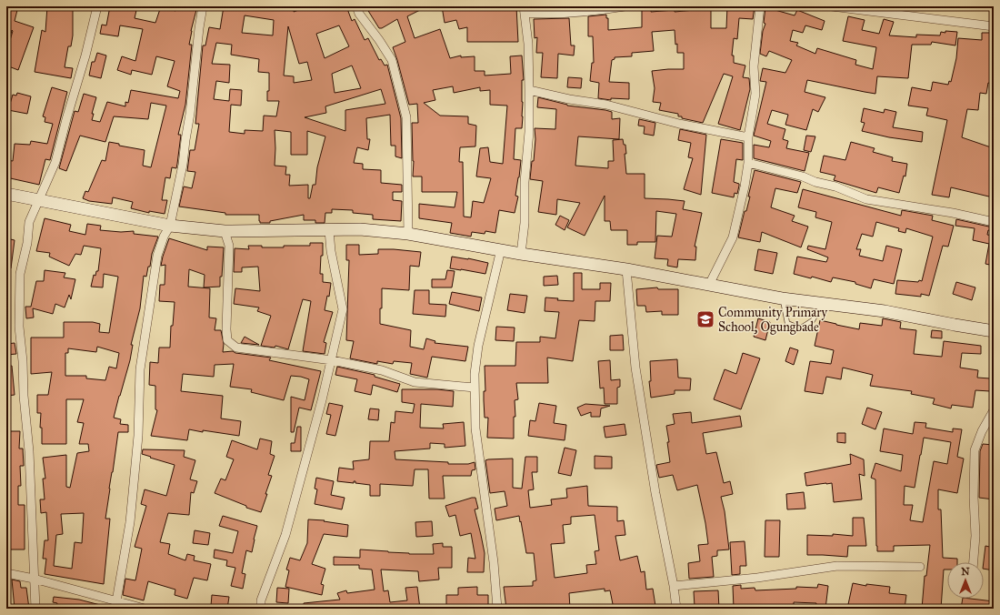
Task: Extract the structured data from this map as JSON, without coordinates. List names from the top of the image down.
{
  "places": {
    "school or university": ["Community Primary School, Ogungbade"]
  },
  "north": "top"
}
